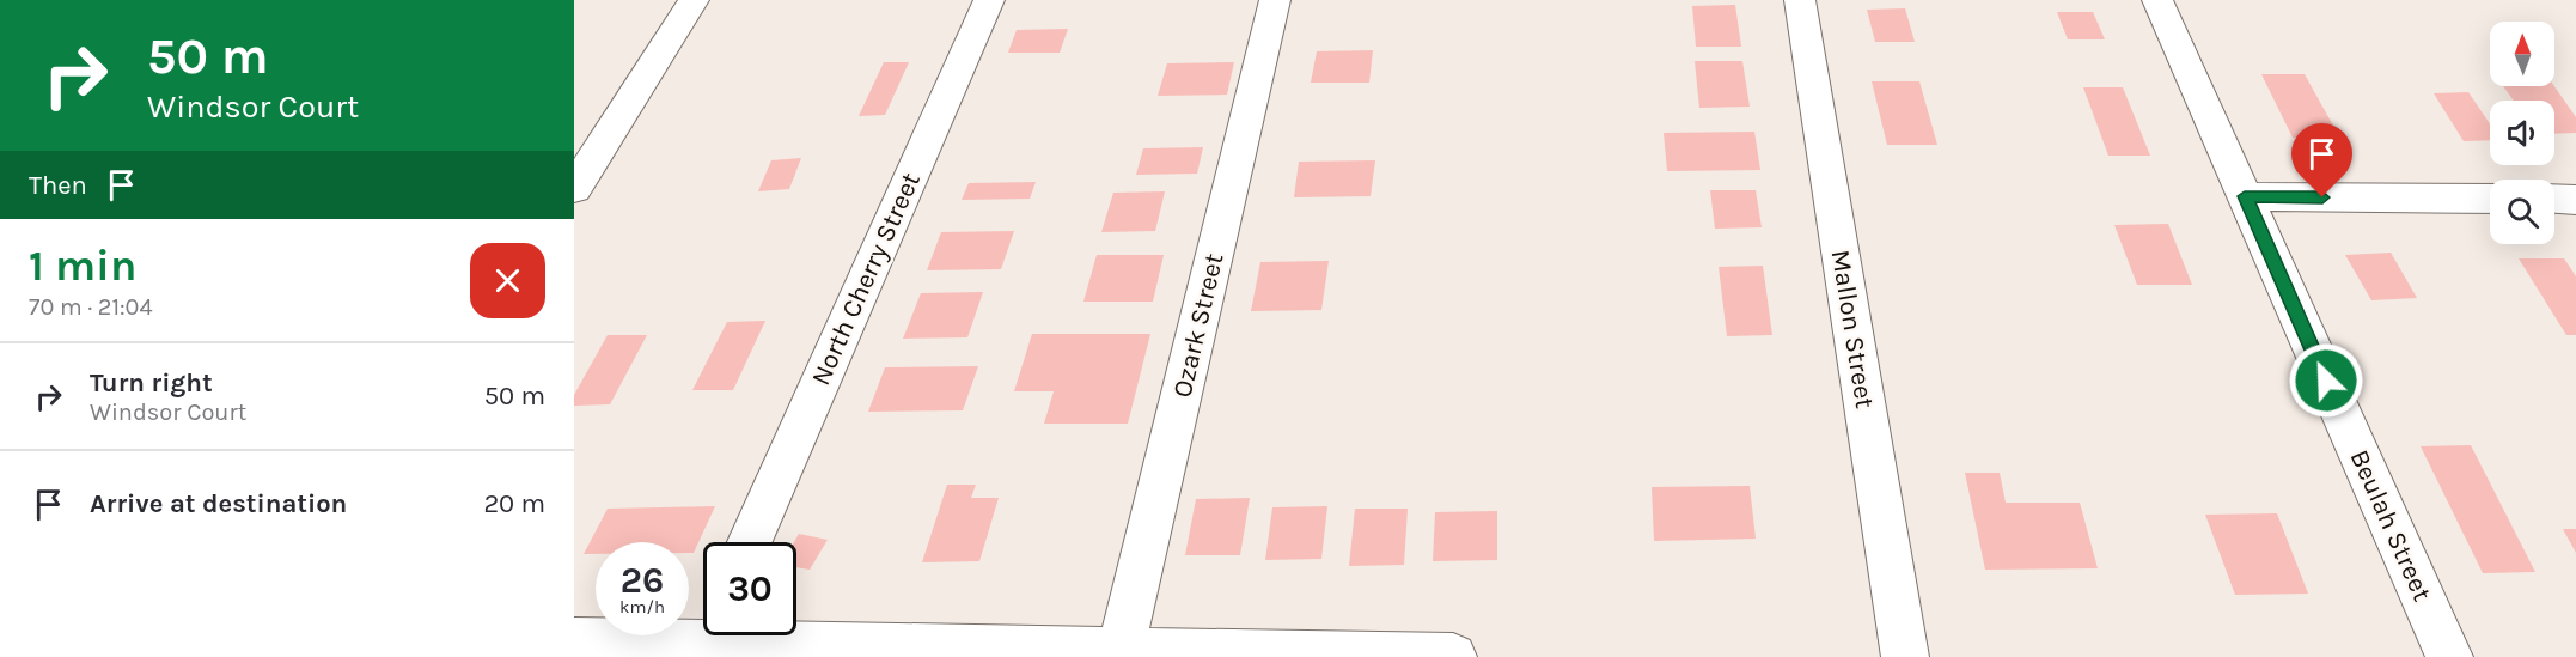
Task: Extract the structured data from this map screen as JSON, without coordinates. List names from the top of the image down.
{
  "streets": {
    "street": [
      "North Cherry Street",
      "Ozark Street",
      "Mallon Street",
      "Beulah Street"
    ]
  },
  "north": "top",
  "page": {
    "turn": ["50 m", "Windsor Court"],
    "then": "Then",
    "heading": ["1 min", "70 m · 21:04"],
    "list": [
      {
        "name": "Turn right",
        "note": "Windsor Court",
        "value": "50 m"
      },
      {
        "name": "Arrive at destination",
        "value": "20 m"
      }
    ],
    "speed": "26 km/h",
    "limit": "30"
  }
}
